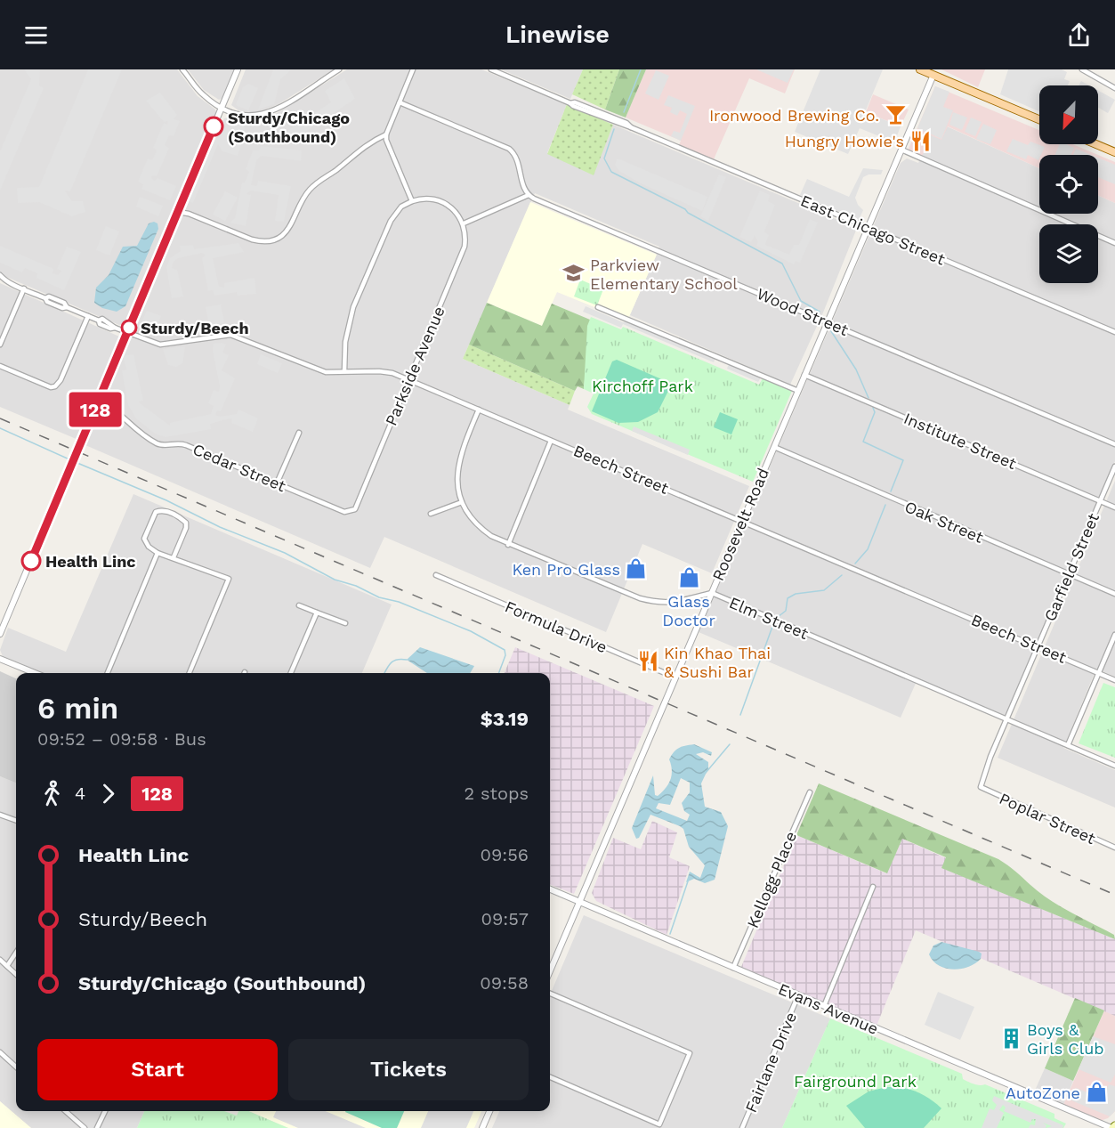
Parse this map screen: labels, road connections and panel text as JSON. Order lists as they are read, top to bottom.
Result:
{
  "streets": {
    "street": [
      "East Chicago Street",
      "Wood Street",
      "Parkside Avenue",
      "Institute Street",
      "Cedar Street",
      "Beech Street",
      "Oak Street",
      "Roosevelt Road",
      "Garfield Street",
      "Elm Street",
      "Formula Drive",
      "Poplar Street",
      "Kellogg Place",
      "Evans Avenue",
      "Fairlane Drive"
    ]
  },
  "crossings": [
    ["East Chicago Street", "Roosevelt Road"],
    ["Wood Street", "Roosevelt Road"],
    ["Parkside Avenue", "Cedar Street"],
    ["Parkside Avenue", "Beech Street"],
    ["Institute Street", "Roosevelt Road"],
    ["Institute Street", "Garfield Street"],
    ["Beech Street", "Roosevelt Road"],
    ["Beech Street", "Garfield Street"],
    ["Beech Street", "Elm Street"],
    ["Oak Street", "Roosevelt Road"],
    ["Oak Street", "Garfield Street"],
    ["Roosevelt Road", "Elm Street"],
    ["Roosevelt Road", "Formula Drive"],
    ["Roosevelt Road", "Evans Avenue"],
    ["Garfield Street", "Elm Street"],
    ["Garfield Street", "Poplar Street"],
    ["Kellogg Place", "Evans Avenue"],
    ["Evans Avenue", "Fairlane Drive"]
  ],
  "parks": ["Kirchoff Park", "Fairground Park"],
  "places": {
    "bar": ["Ironwood Brewing Co."],
    "other": ["Sturdy/Chicago (Southbound)", "Sturdy/Beech", "Health Linc"],
    "restaurant": ["Hungry Howie's", "Kin Khao Thai & Sushi Bar"],
    "school or university": ["Parkview Elementary School"],
    "shop": ["Ken Pro Glass", "Glass Doctor", "AutoZone"],
    "building": ["Boys & Girls Club"]
  },
  "lines": ["bus line 128"],
  "north": "bottom left",
  "page": {
    "header": "Linewise",
    "on_map": "128",
    "heading": ["6 min", "09:52 – 09:58 · Bus", "$3.19"],
    "legs": ["4", "128", "2 stops"],
    "list": [
      {
        "name": "Health Linc",
        "value": "09:56"
      },
      {
        "name": "Sturdy/Beech",
        "value": "09:57"
      },
      {
        "name": "Sturdy/Chicago (Southbound)",
        "value": "09:58"
      }
    ],
    "buttons": ["Start", "Tickets"]
  }
}
